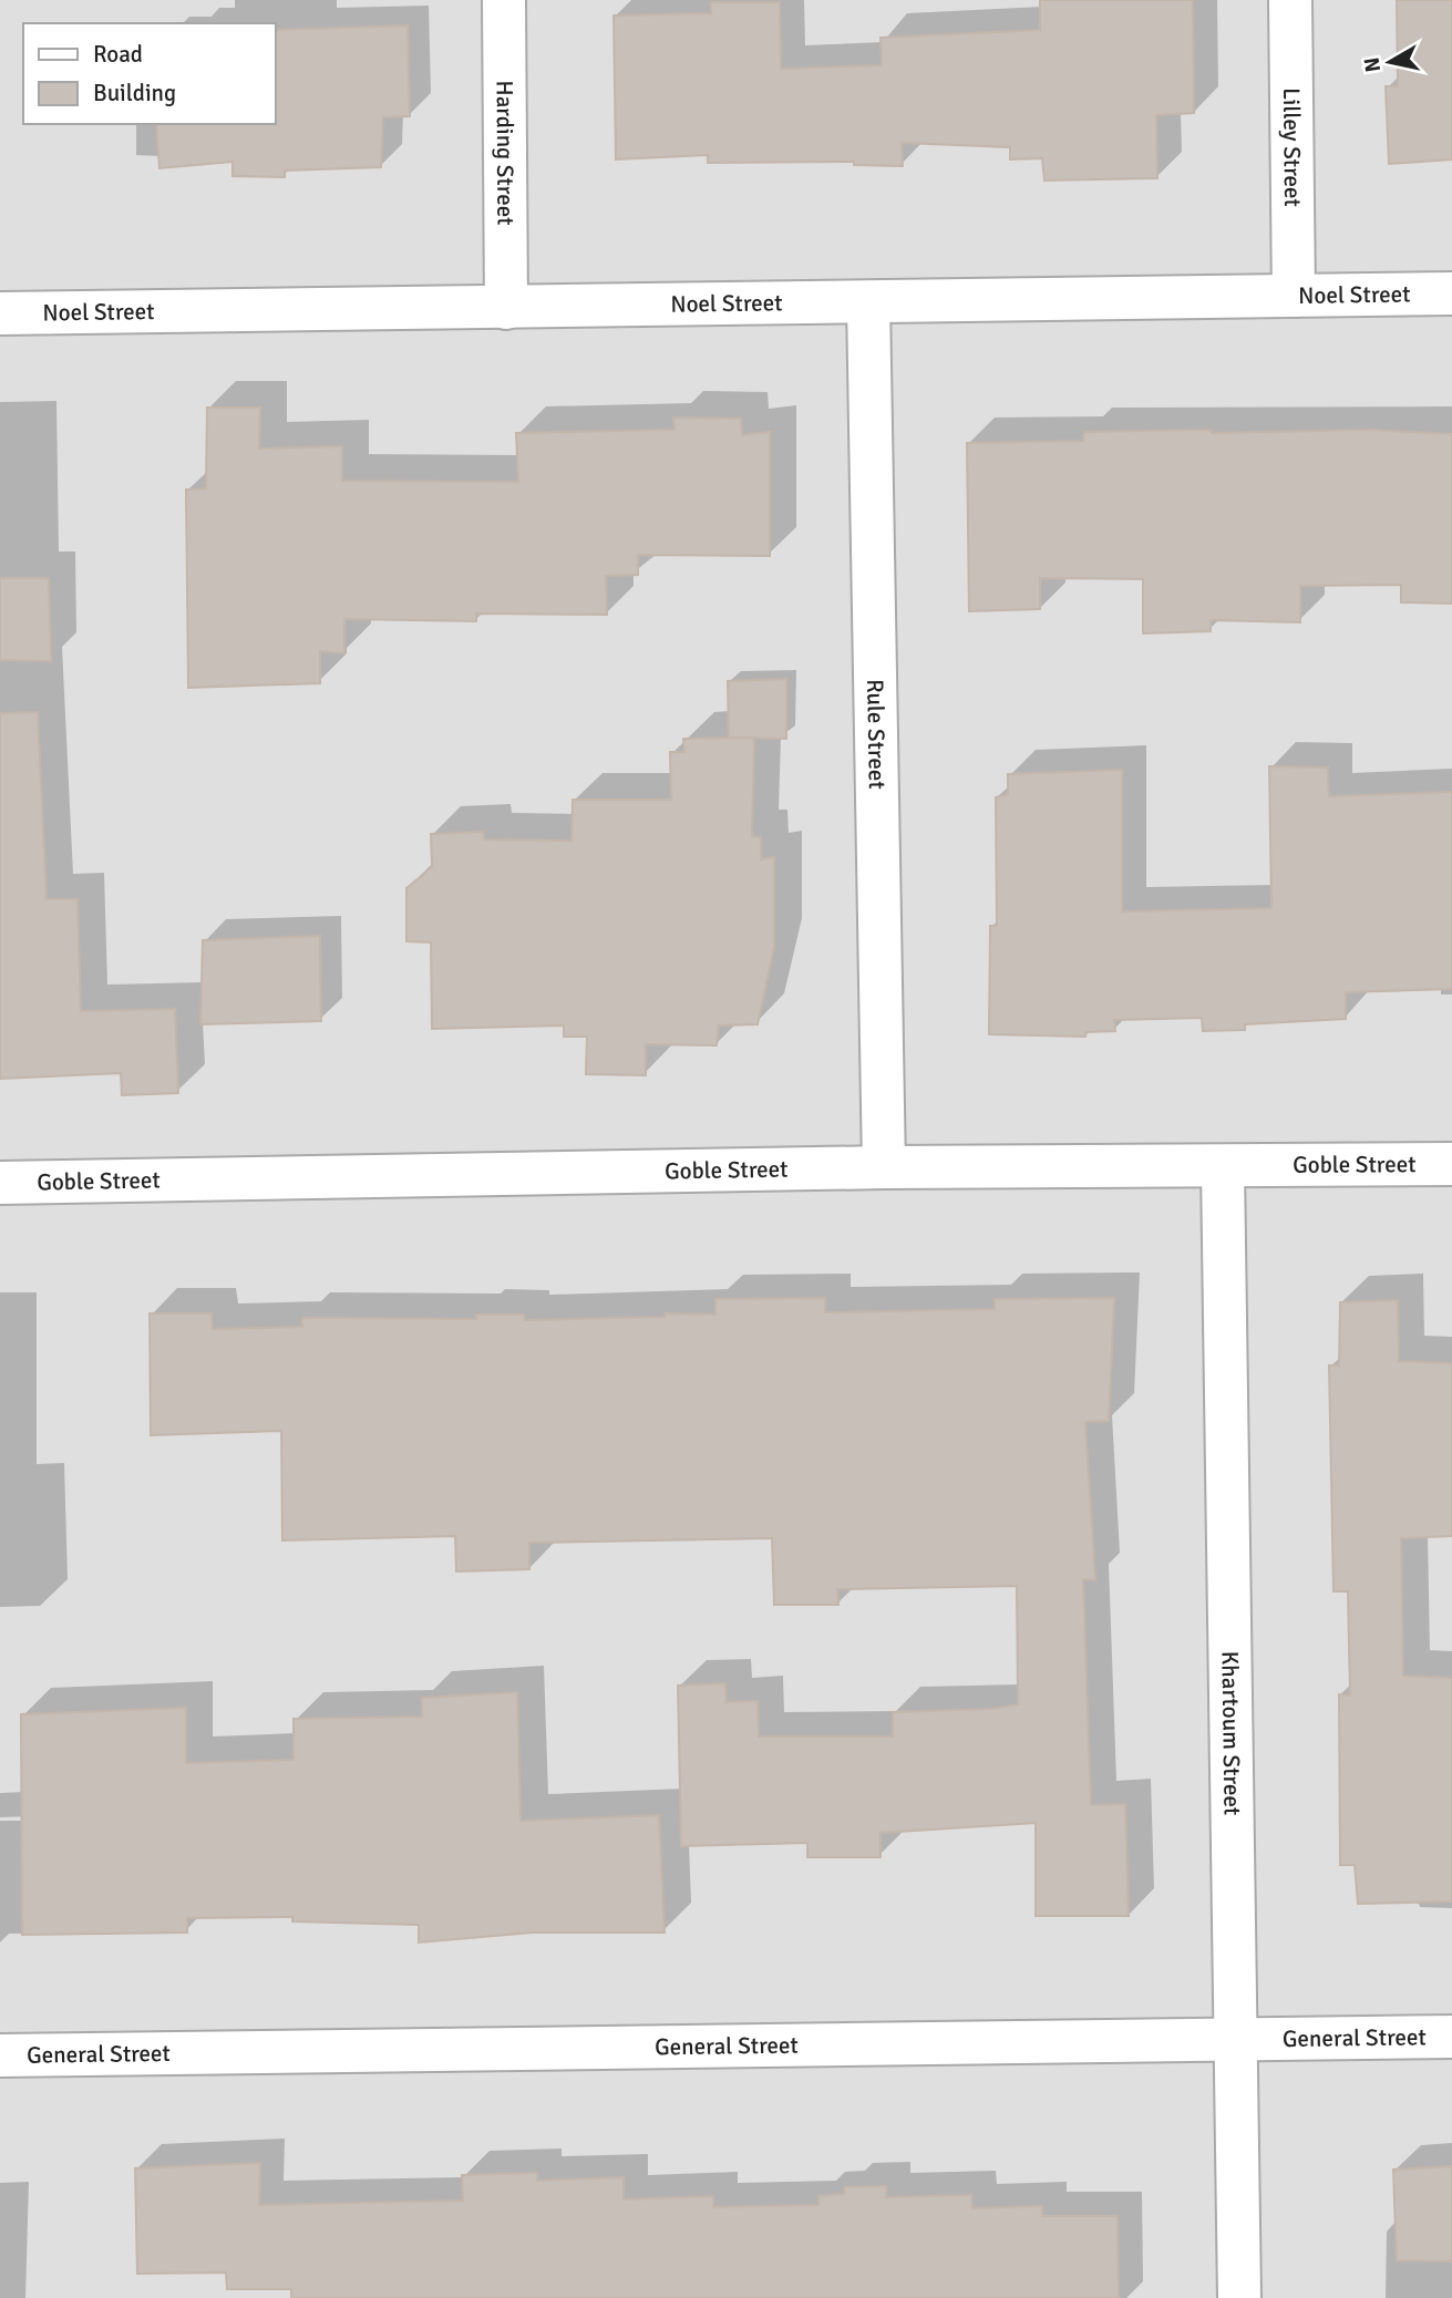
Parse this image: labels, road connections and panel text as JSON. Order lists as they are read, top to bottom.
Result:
{
  "streets": {
    "street": [
      "Lilley Street",
      "Harding Street",
      "Noel Street",
      "Rule Street",
      "Goble Street",
      "Khartoum Street",
      "General Street"
    ]
  },
  "crossings": [
    ["Lilley Street", "Noel Street"],
    ["Harding Street", "Noel Street"],
    ["Noel Street", "Rule Street"],
    ["Rule Street", "Goble Street"],
    ["Goble Street", "Khartoum Street"],
    ["Khartoum Street", "General Street"]
  ],
  "legend": ["Road", "Building"],
  "north": "left"
}
